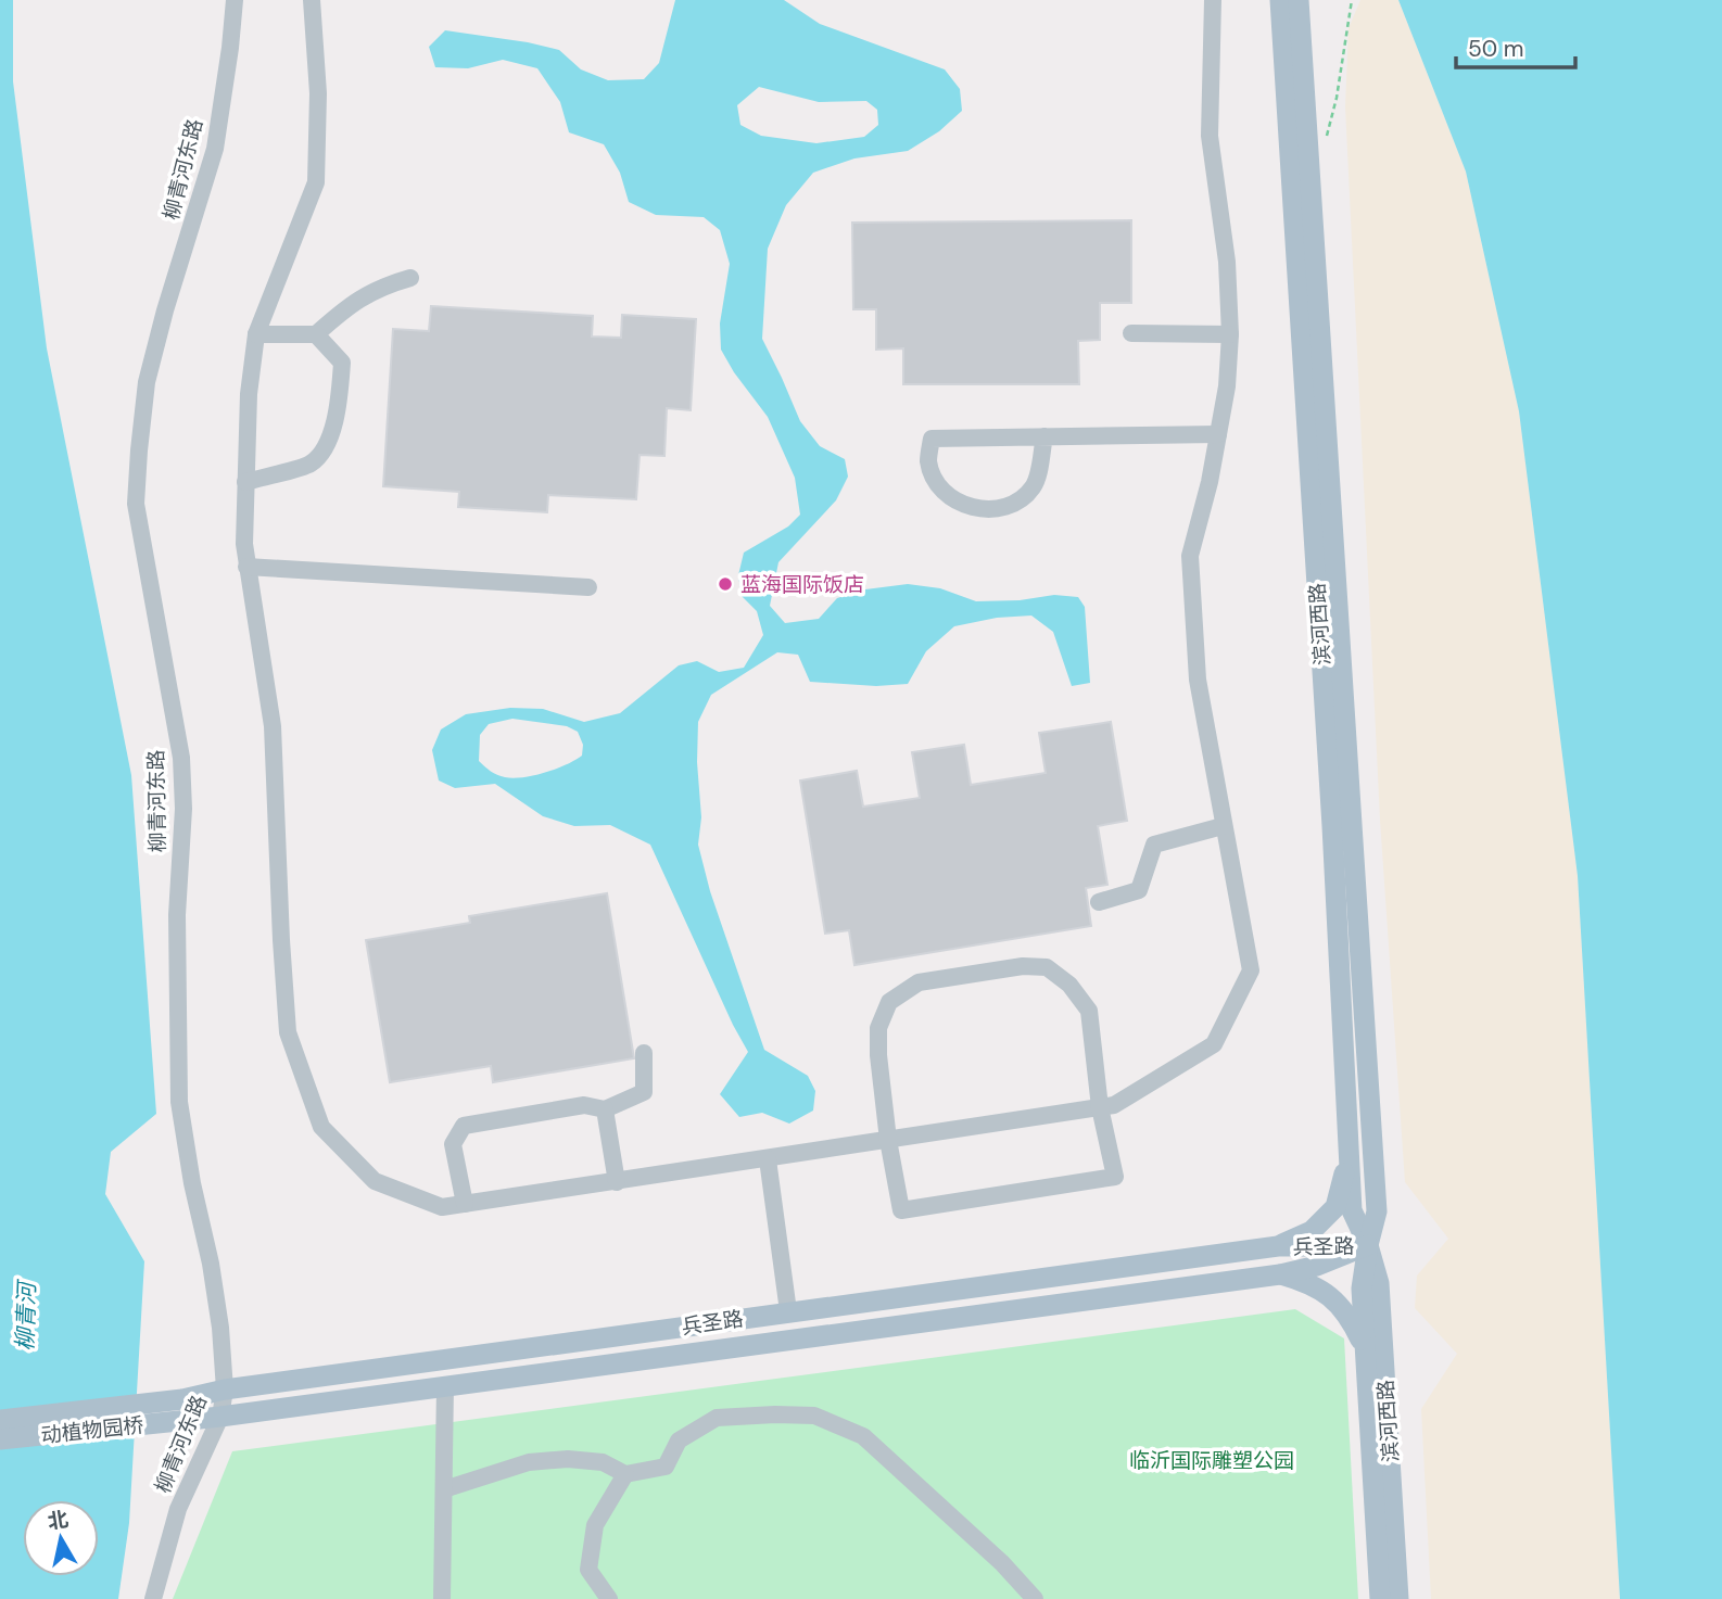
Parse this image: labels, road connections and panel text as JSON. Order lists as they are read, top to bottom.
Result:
{
  "streets": {
    "main road": ["滨河西路", "兵圣路", "动植物园桥"],
    "street": ["柳青河东路"]
  },
  "crossings": [
    ["柳青河东路", "兵圣路"],
    ["滨河西路", "兵圣路"],
    ["兵圣路", "动植物园桥"]
  ],
  "water": ["柳青河"],
  "parks": ["临沂国际雕塑公园"],
  "places": ["蓝海国际饭店"],
  "scale_bar": "50 m",
  "north": "top"
}
